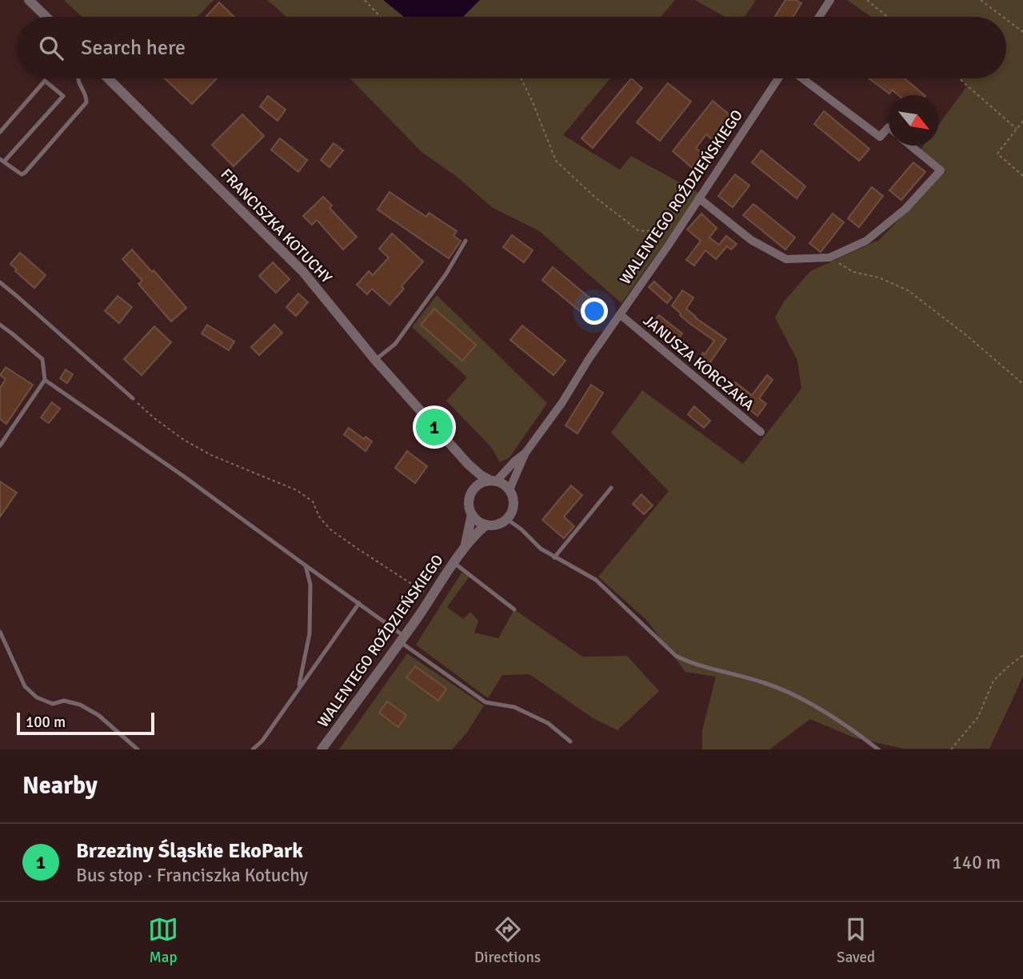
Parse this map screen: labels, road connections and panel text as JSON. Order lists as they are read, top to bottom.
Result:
{
  "streets": {
    "street": ["WALENTEGO ROŹDZIEŃSKIEGO", "FRANCISZKA KOTUCHY", "JANUSZA KORCZAKA"]
  },
  "crossings": [
    ["WALENTEGO ROŹDZIEŃSKIEGO", "FRANCISZKA KOTUCHY"],
    ["WALENTEGO ROŹDZIEŃSKIEGO", "JANUSZA KORCZAKA"]
  ],
  "scale_bar": "100 m",
  "north": "bottom right",
  "page": {
    "search": "Search here",
    "pins": "1",
    "scale": "100 m",
    "heading": "Nearby",
    "list": [
      {
        "mark": "1",
        "name": "Brzeziny Śląskie EkoPark",
        "note": "Bus stop · Franciszka Kotuchy",
        "value": "140 m"
      }
    ],
    "nav": ["Map", "Directions", "Saved"]
  }
}
